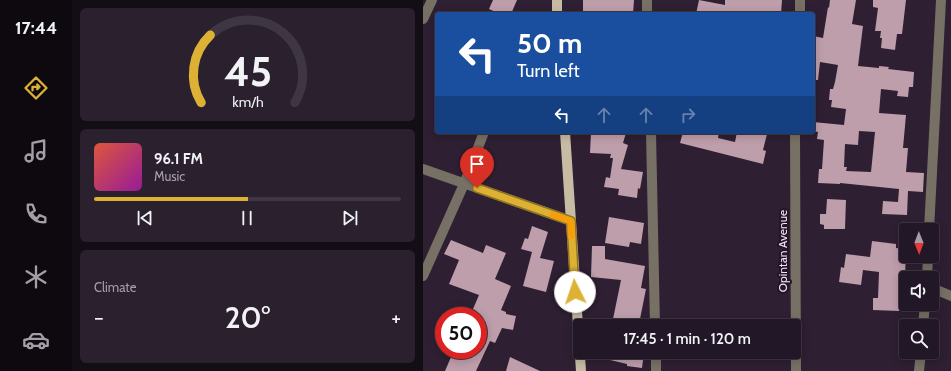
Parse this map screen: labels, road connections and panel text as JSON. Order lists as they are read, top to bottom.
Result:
{
  "streets": {
    "street": ["Opintan Avenue"]
  },
  "north": "bottom",
  "page": {
    "tabs": "17:44",
    "turn": ["50 m", "Turn left"],
    "song": ["96.1 FM", "Music"],
    "tile": "Climate",
    "heat": ["−", "20°", "+"],
    "limit": "50",
    "trip": "17:45 · 1 min · 120 m",
    "gauge": ["45", "km/h"]
  }
}
